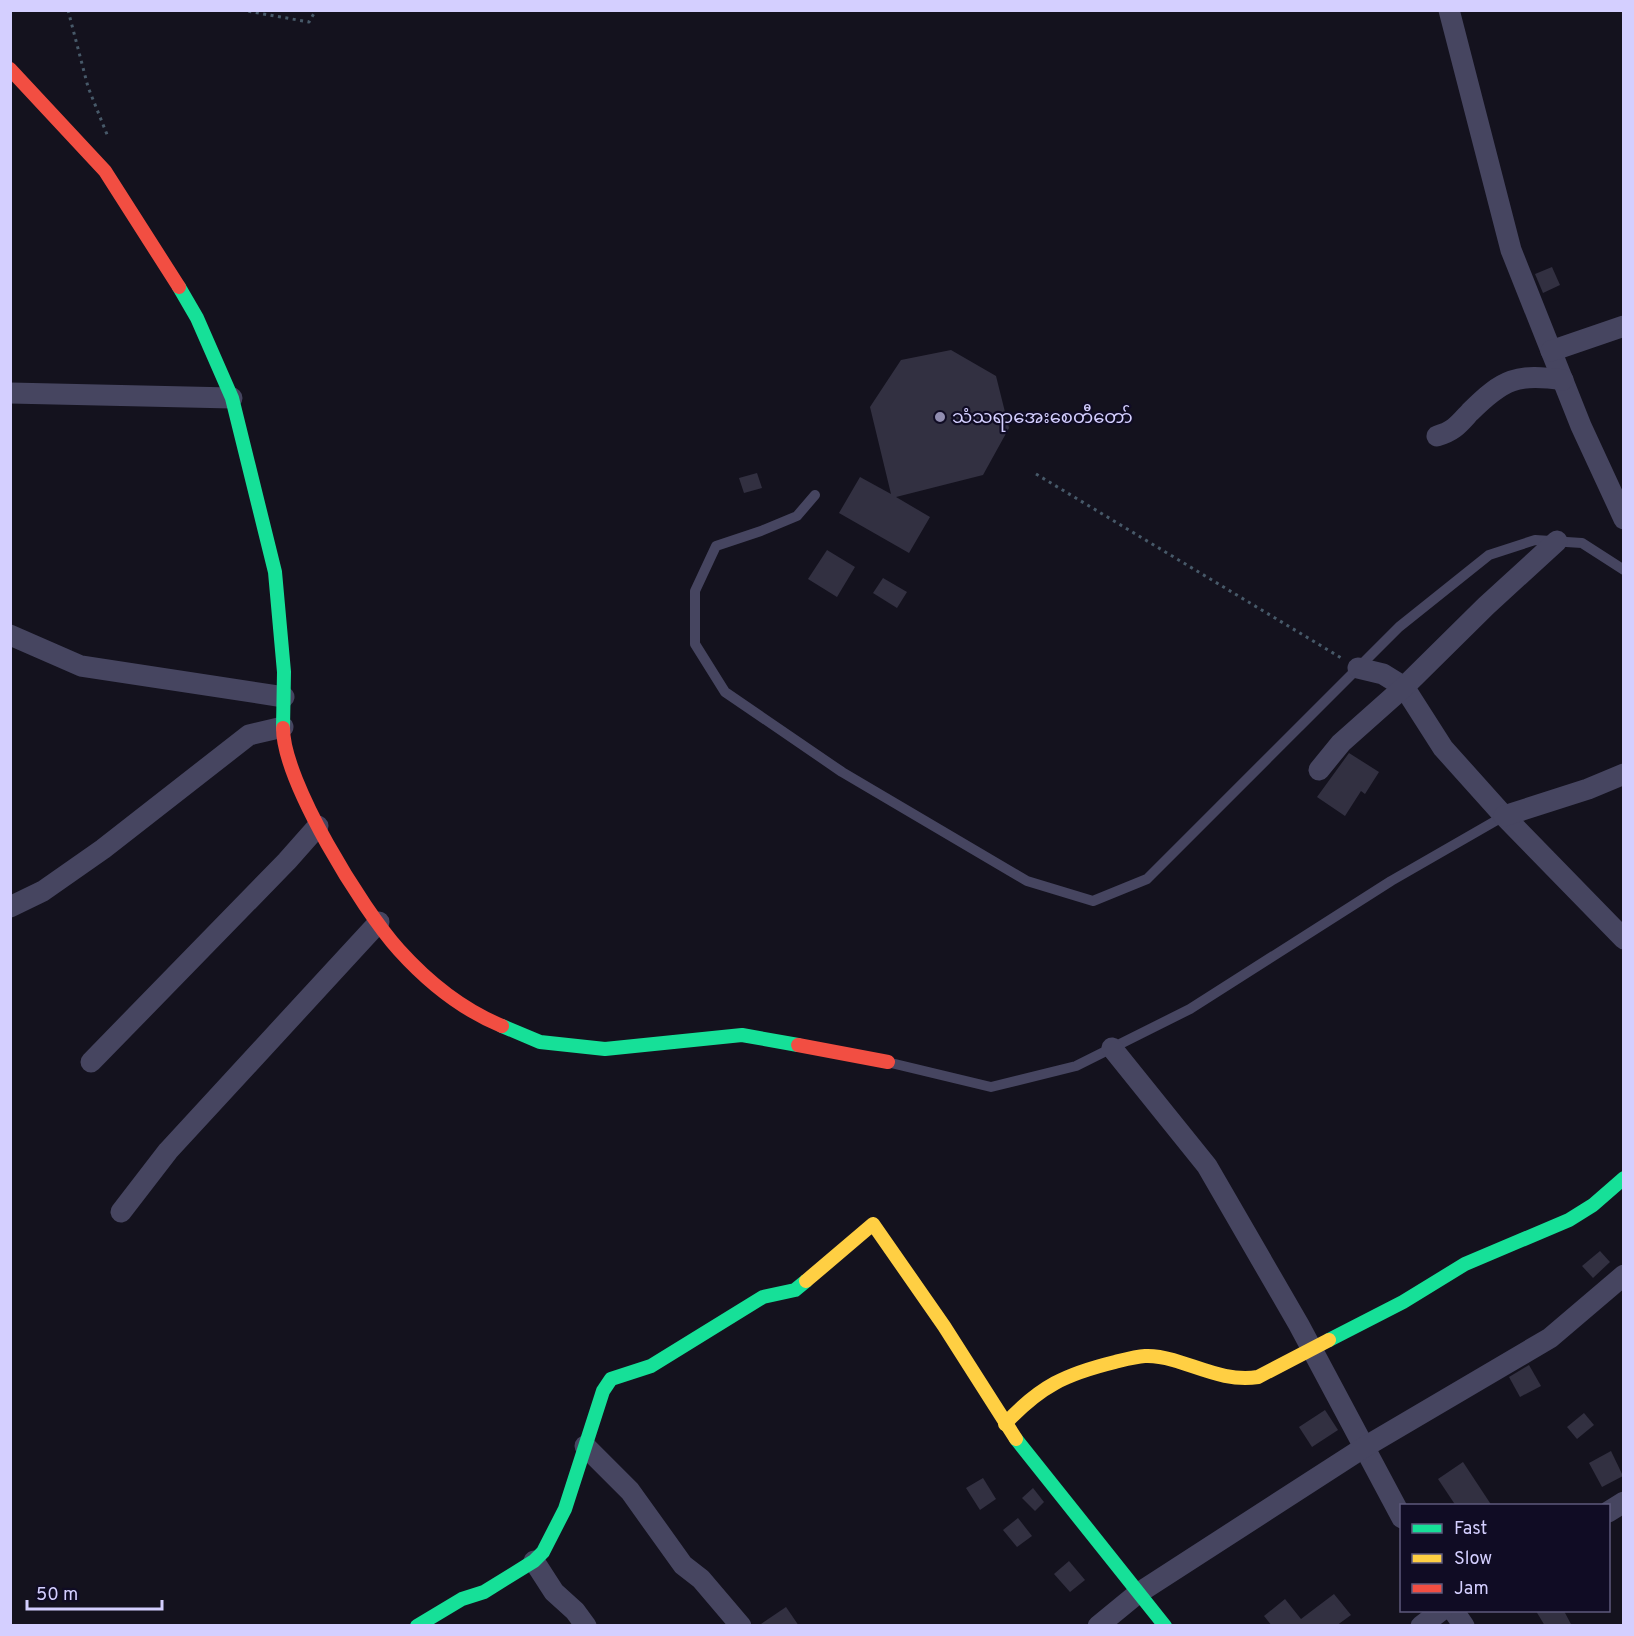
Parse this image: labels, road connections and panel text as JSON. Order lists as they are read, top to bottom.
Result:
{
  "places": ["သံသရာအေးစေတီတော်"],
  "legend": ["Fast", "Slow", "Jam"],
  "scale_bar": "50 m"
}
